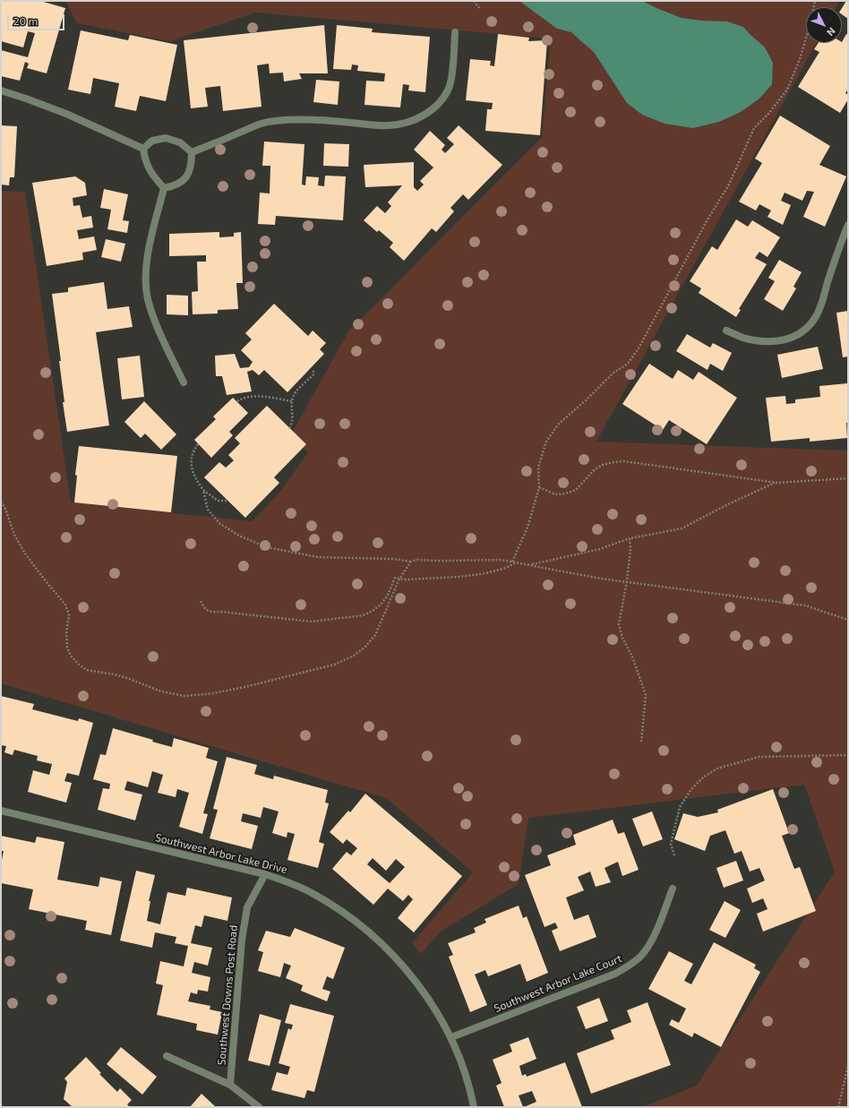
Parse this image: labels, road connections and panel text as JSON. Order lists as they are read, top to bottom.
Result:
{
  "streets": {
    "street": ["Southwest Arbor Lake Drive", "Southwest Arbor Lake Court", "Southwest Downs Post Road"]
  },
  "crossings": [
    ["Southwest Arbor Lake Drive", "Southwest Arbor Lake Court"],
    ["Southwest Arbor Lake Drive", "Southwest Downs Post Road"]
  ],
  "scale_bar": "20 m",
  "north": "bottom right"
}
